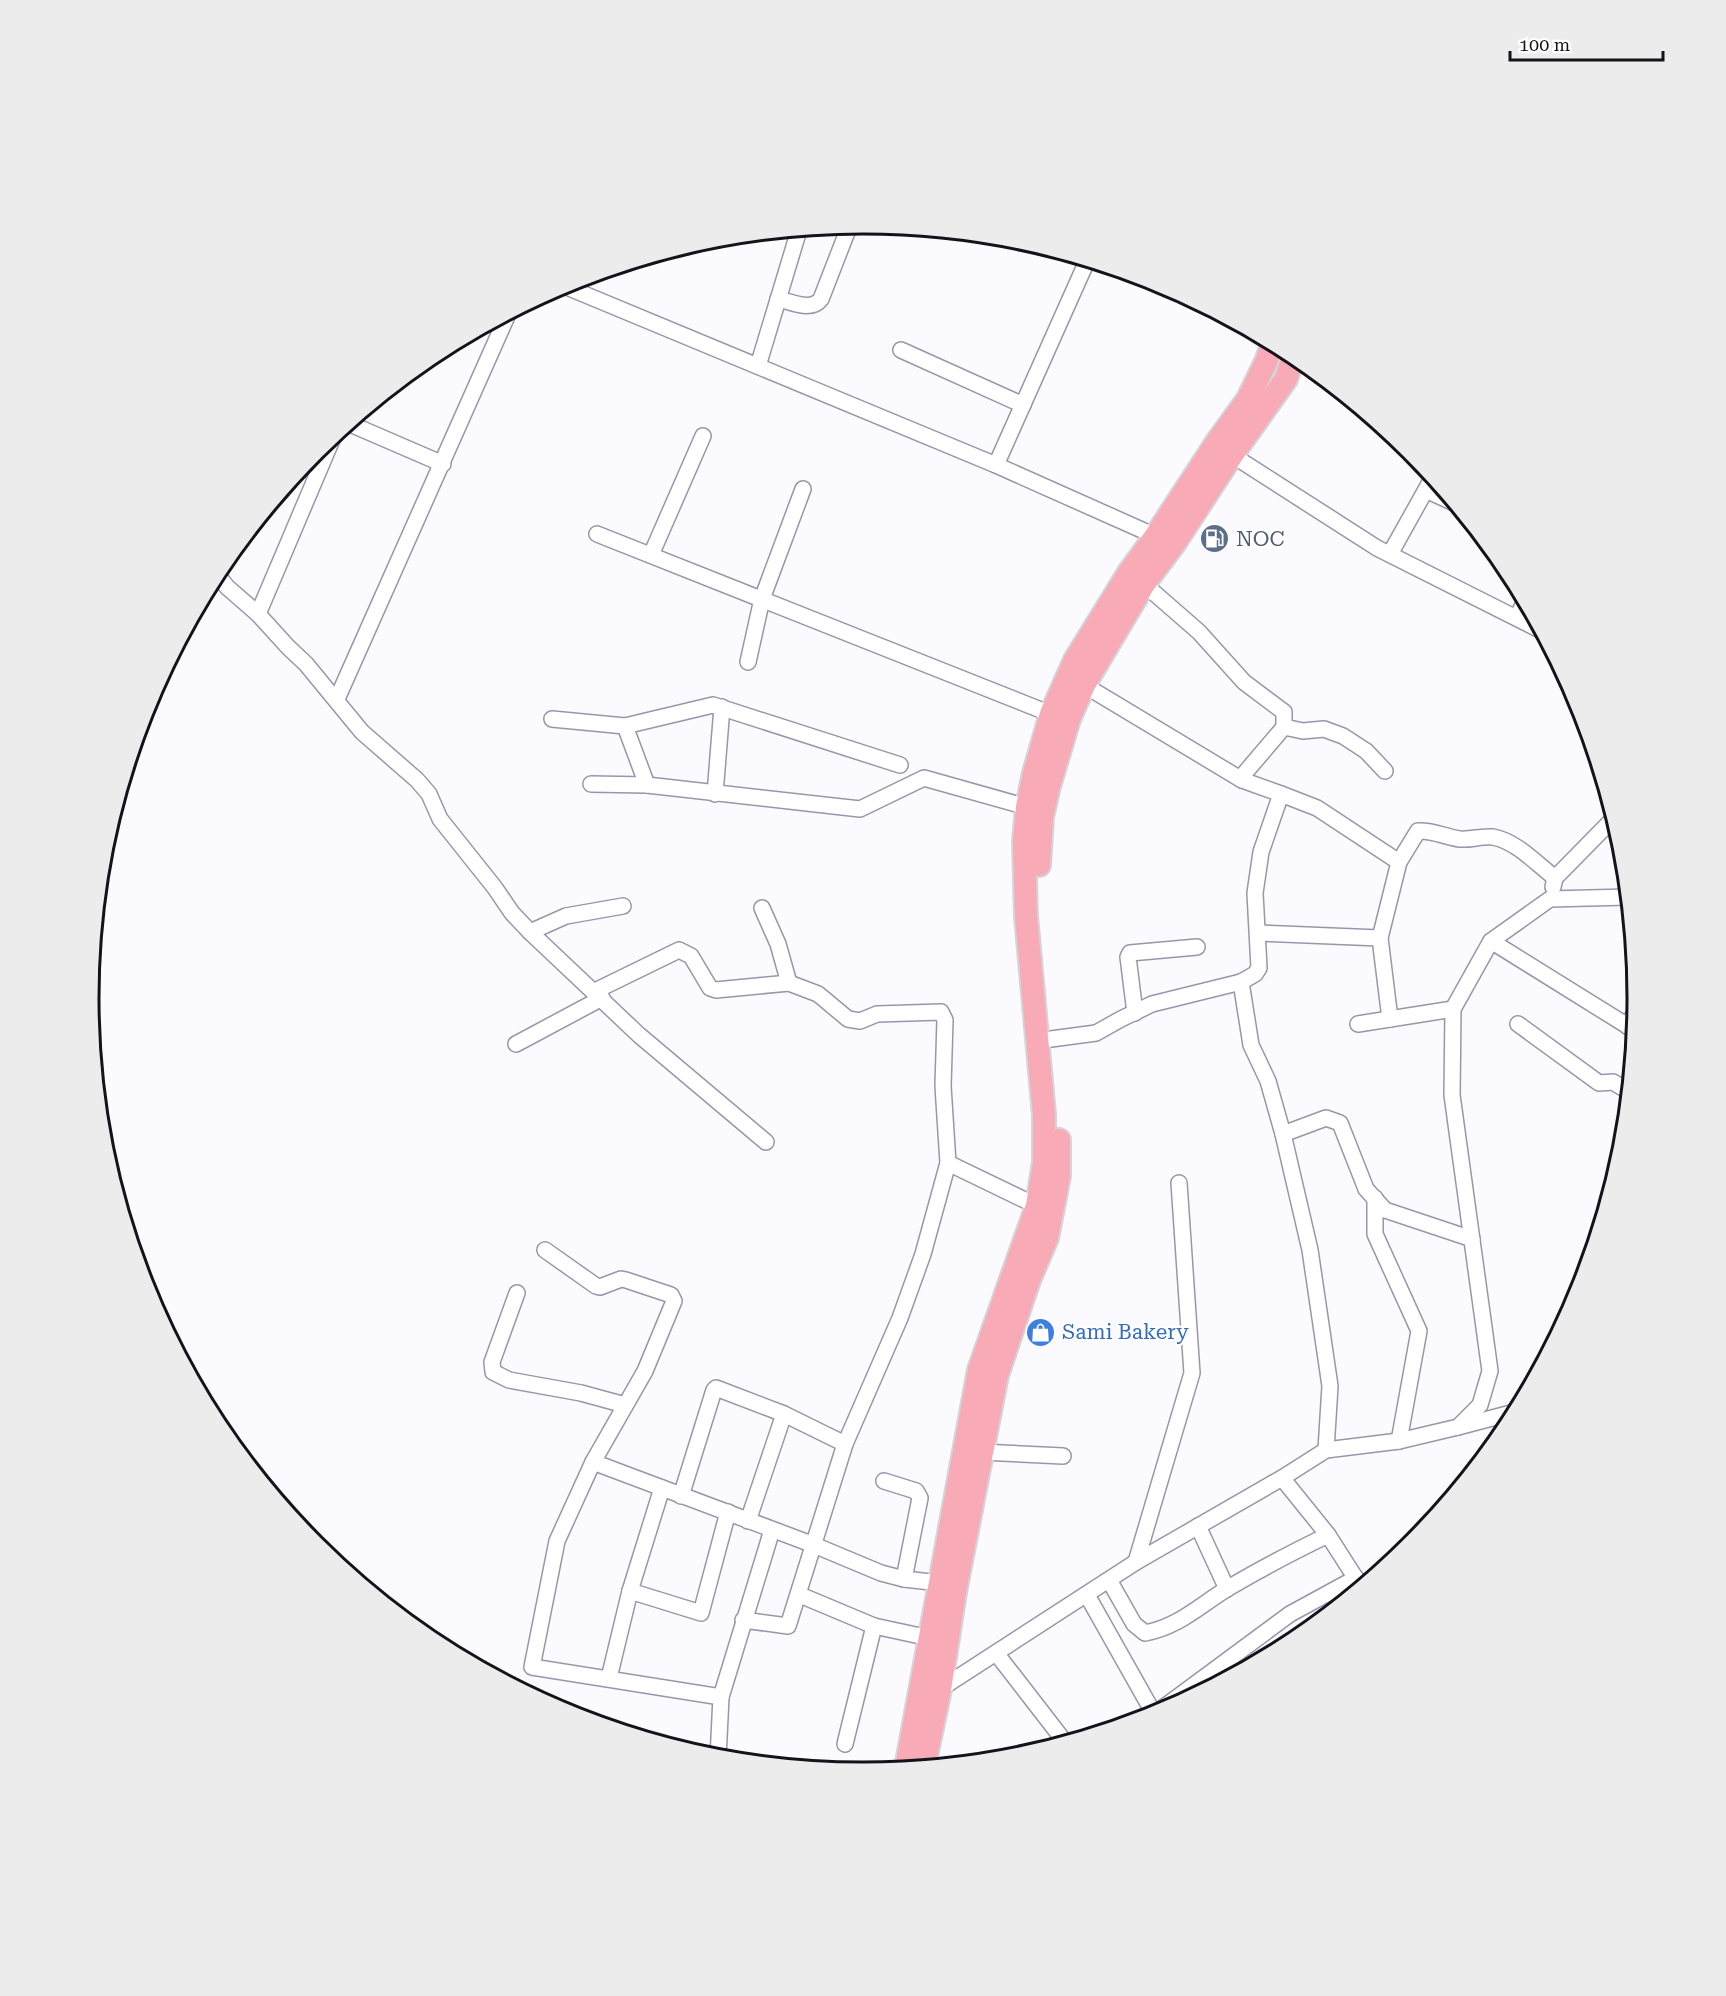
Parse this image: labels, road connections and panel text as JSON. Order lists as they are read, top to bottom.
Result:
{
  "places": {
    "fuel station": ["NOC"],
    "shop": ["Sami Bakery"]
  },
  "scale_bar": "100 m"
}
